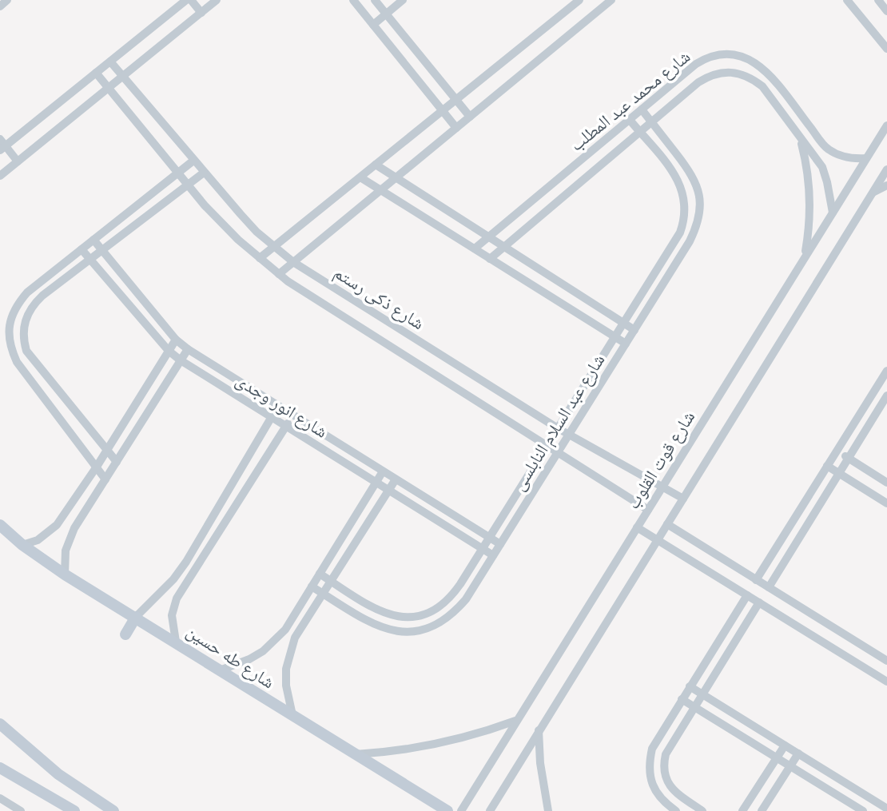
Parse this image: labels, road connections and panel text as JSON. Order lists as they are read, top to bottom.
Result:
{
  "streets": {
    "street": [
      "شارع محمد عبد المطلب",
      "شارع ذكى رستم",
      "شارع انور وجدى",
      "شارع عبد السلام النابلسى",
      "شارع قوت القلوب",
      "شارع طه حسين"
    ]
  },
  "crossings": [
    ["شارع محمد عبد المطلب", "شارع عبد السلام النابلسى"],
    ["شارع محمد عبد المطلب", "شارع قوت القلوب"],
    ["شارع ذكى رستم", "شارع عبد السلام النابلسى"],
    ["شارع ذكى رستم", "شارع قوت القلوب"],
    ["شارع انور وجدى", "شارع عبد السلام النابلسى"]
  ]
}
